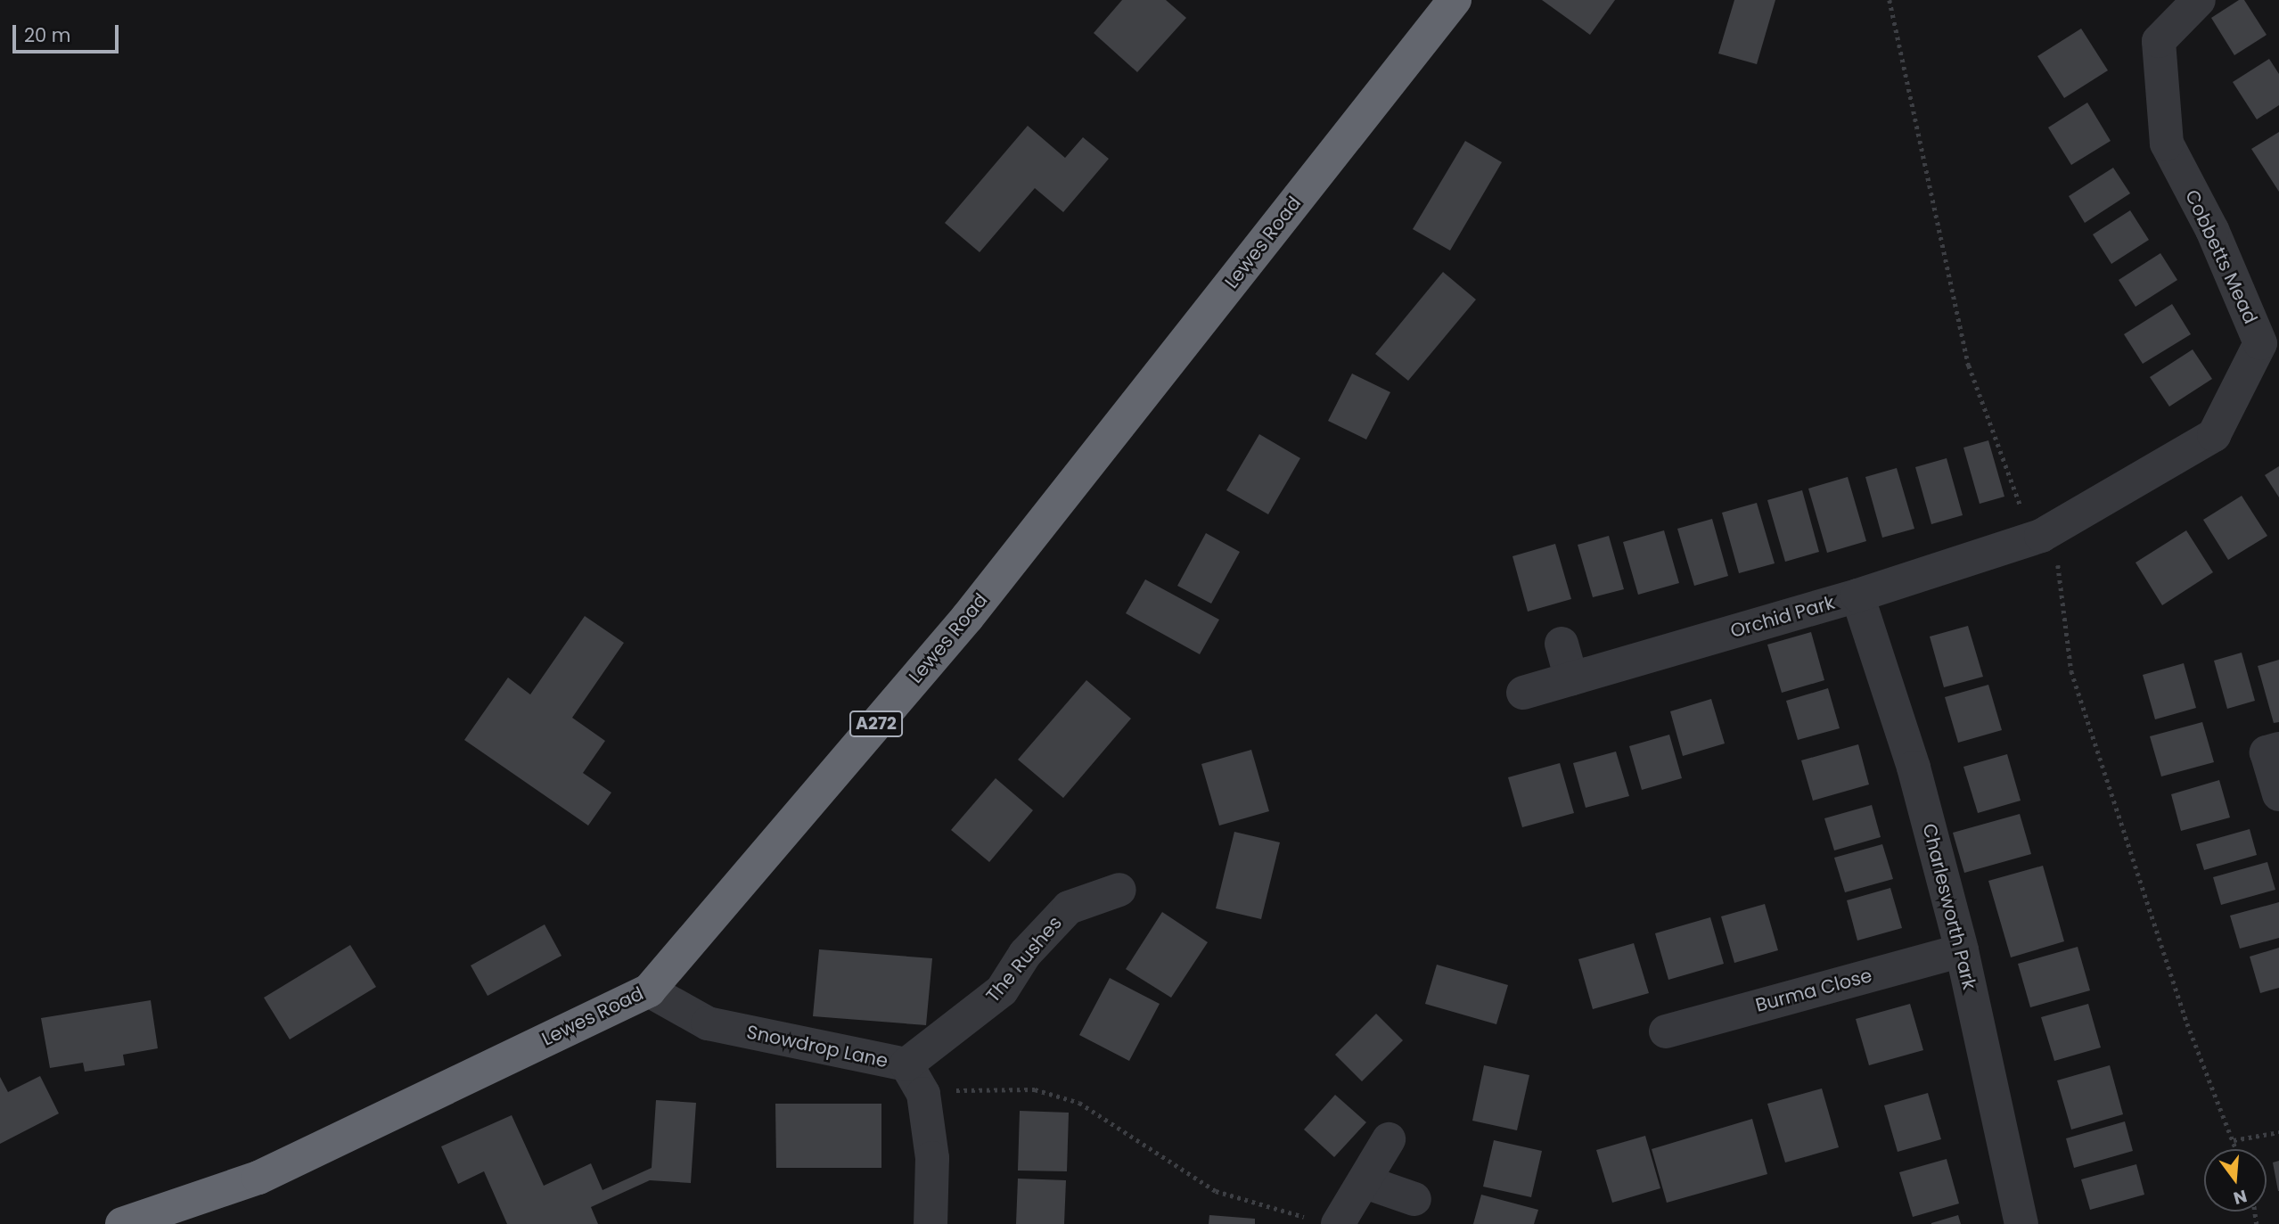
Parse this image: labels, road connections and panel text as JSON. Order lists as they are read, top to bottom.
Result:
{
  "streets": {
    "highway": ["Lewes Road", "A272"],
    "street": [
      "Cobbetts Mead",
      "Orchid Park",
      "Charlesworth Park",
      "The Rushes",
      "Burma Close",
      "Snowdrop Lane"
    ]
  },
  "crossings": [
    ["Lewes Road", "Snowdrop Lane"],
    ["Cobbetts Mead", "Orchid Park"],
    ["Orchid Park", "Charlesworth Park"],
    ["Charlesworth Park", "Burma Close"],
    ["The Rushes", "Snowdrop Lane"]
  ],
  "scale_bar": "20 m",
  "north": "bottom"
}
